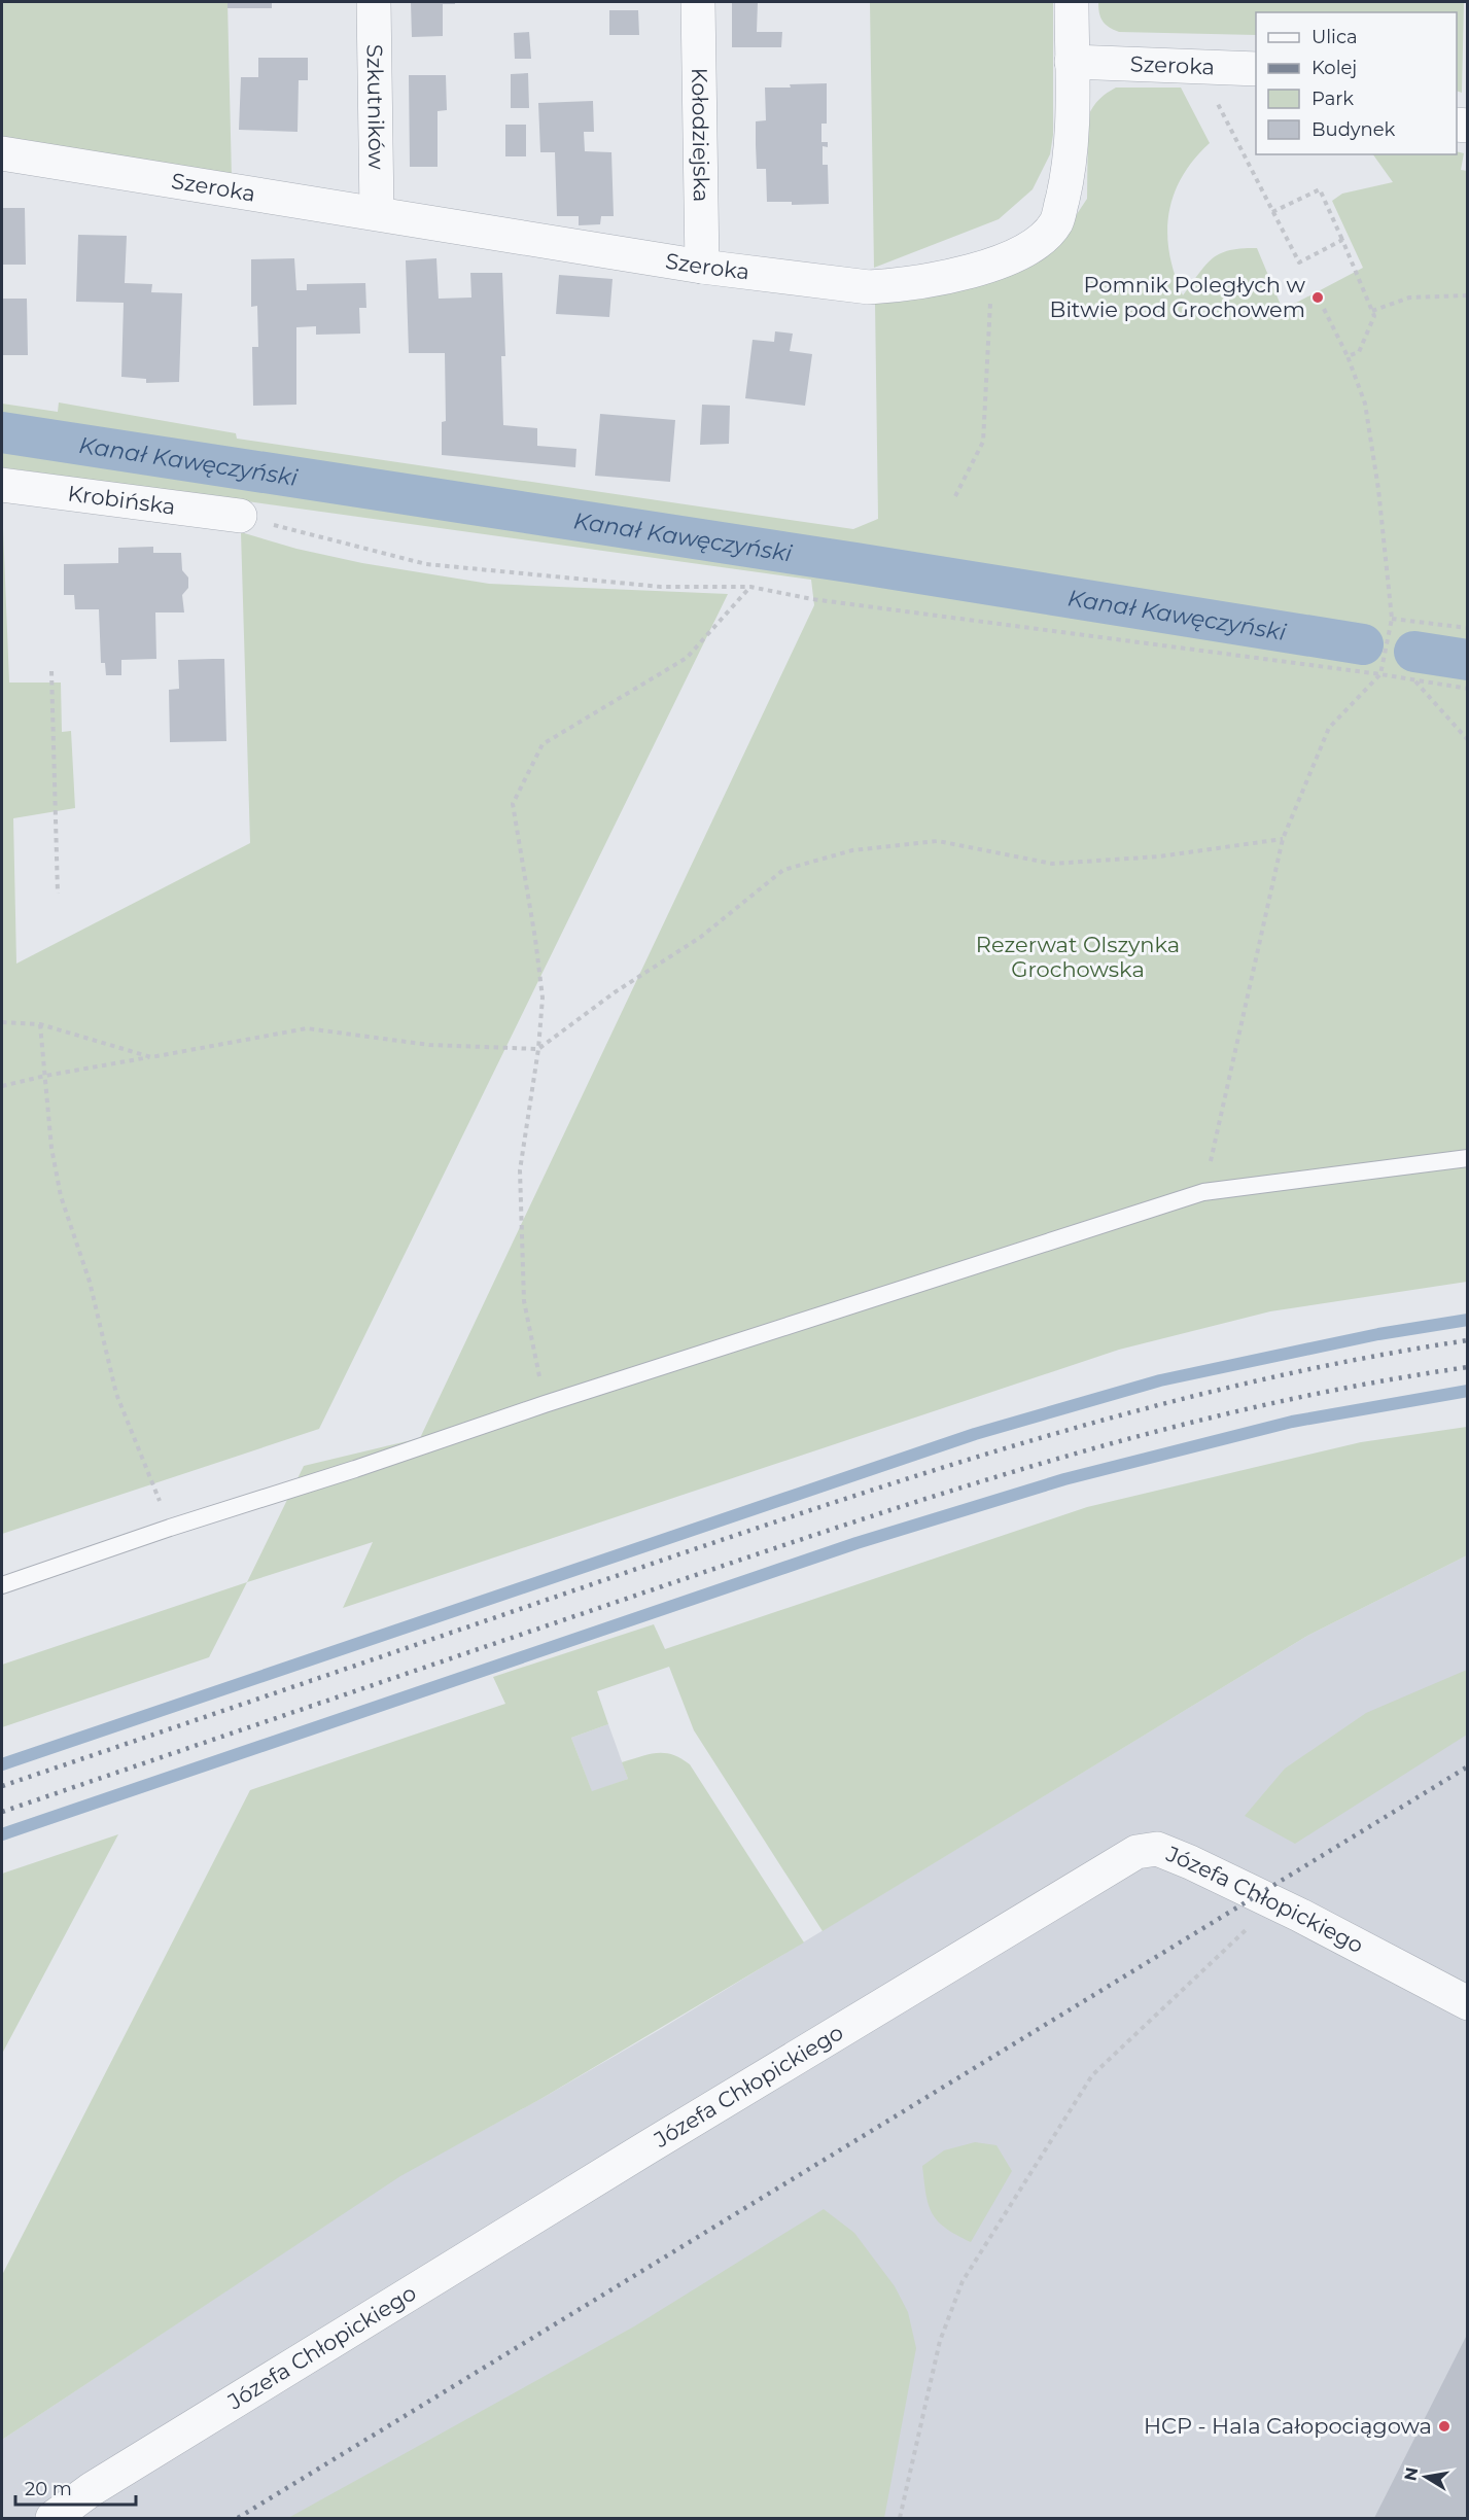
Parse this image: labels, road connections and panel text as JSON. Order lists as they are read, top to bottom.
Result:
{
  "streets": {
    "street": [
      "Szeroka",
      "Szkutników",
      "Kołodziejska",
      "Krobińska",
      "Józefa Chłopickiego"
    ]
  },
  "crossings": [
    ["Szeroka", "Szkutników"],
    ["Szeroka", "Kołodziejska"]
  ],
  "water": ["Kanał Kawęczyński"],
  "parks": ["Rezerwat Olszynka Grochowska"],
  "places": ["Pomnik Poległych w Bitwie pod Grochowem", "HCP - Hala Całopociągowa"],
  "legend": [
    "Ulica",
    "Kolej",
    "Park",
    "Budynek"
  ],
  "scale_bar": "20 m",
  "north": "left"
}
